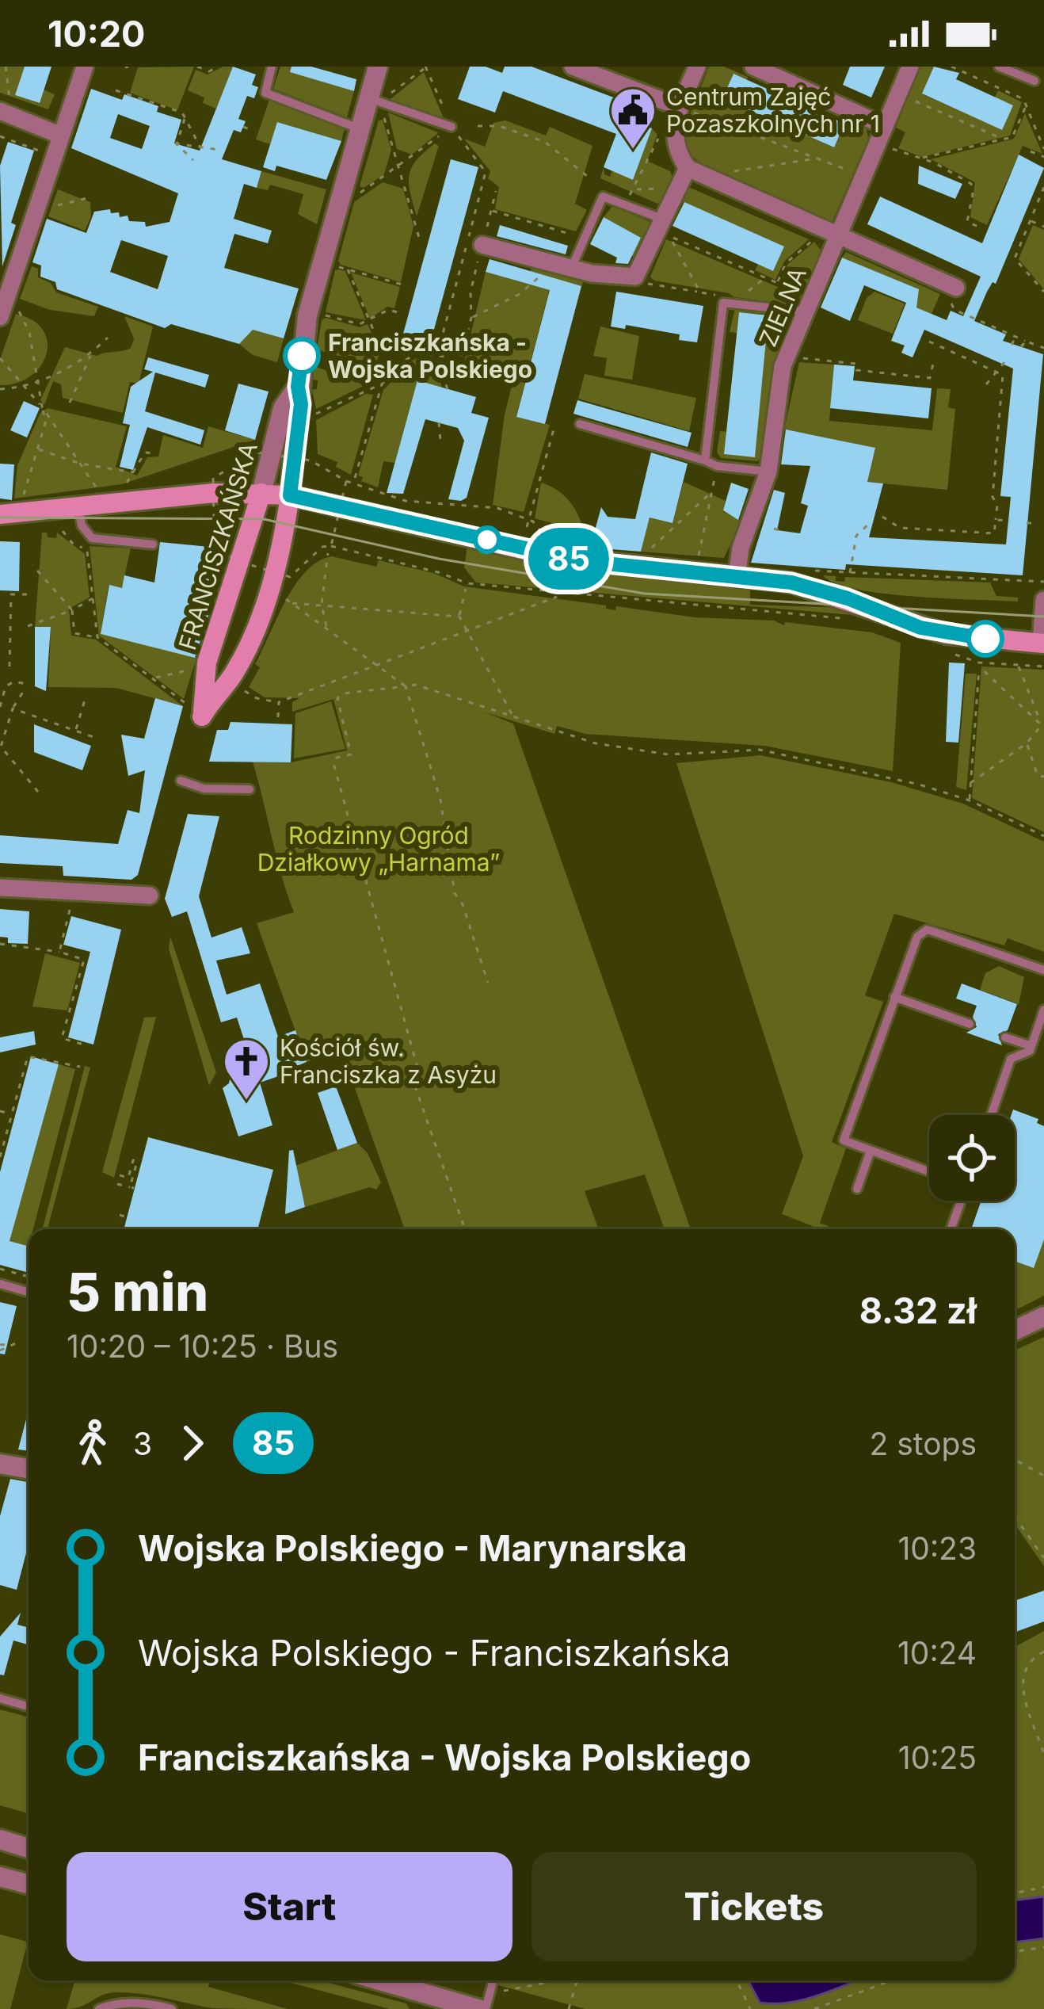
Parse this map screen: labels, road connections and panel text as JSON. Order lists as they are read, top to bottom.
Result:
{
  "streets": {
    "main road": ["FRANCISZKAŃSKA"],
    "street": ["ZIELNA"]
  },
  "parks": ["Rodzinny Ogród Działkowy „Harnama”"],
  "places": {
    "public building": ["Centrum Zajęć Pozaszkolnych nr 1"],
    "other": ["Franciszkańska - Wojska Polskiego"],
    "church": ["Kościół św. Franciszka z Asyżu"]
  },
  "lines": ["bus line 85"],
  "page": {
    "status": "10:20",
    "on_map": "85",
    "heading": ["5 min", "10:20 – 10:25 · Bus", "8.32 zł"],
    "legs": ["3", "85", "2 stops"],
    "list": [
      {
        "name": "Wojska Polskiego - Marynarska",
        "value": "10:23"
      },
      {
        "name": "Wojska Polskiego - Franciszkańska",
        "value": "10:24"
      },
      {
        "name": "Franciszkańska - Wojska Polskiego",
        "value": "10:25"
      }
    ],
    "buttons": ["Start", "Tickets"]
  }
}
